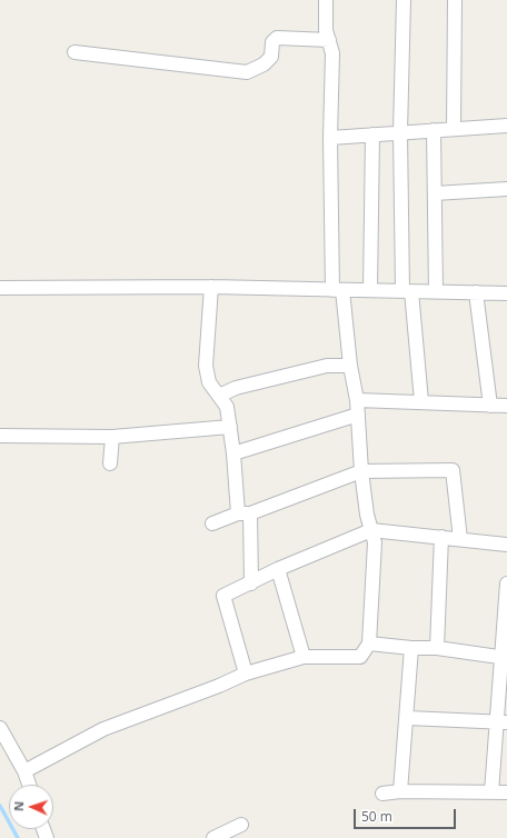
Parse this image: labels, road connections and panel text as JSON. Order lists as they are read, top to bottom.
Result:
{
  "scale_bar": "50 m",
  "north": "left"
}
